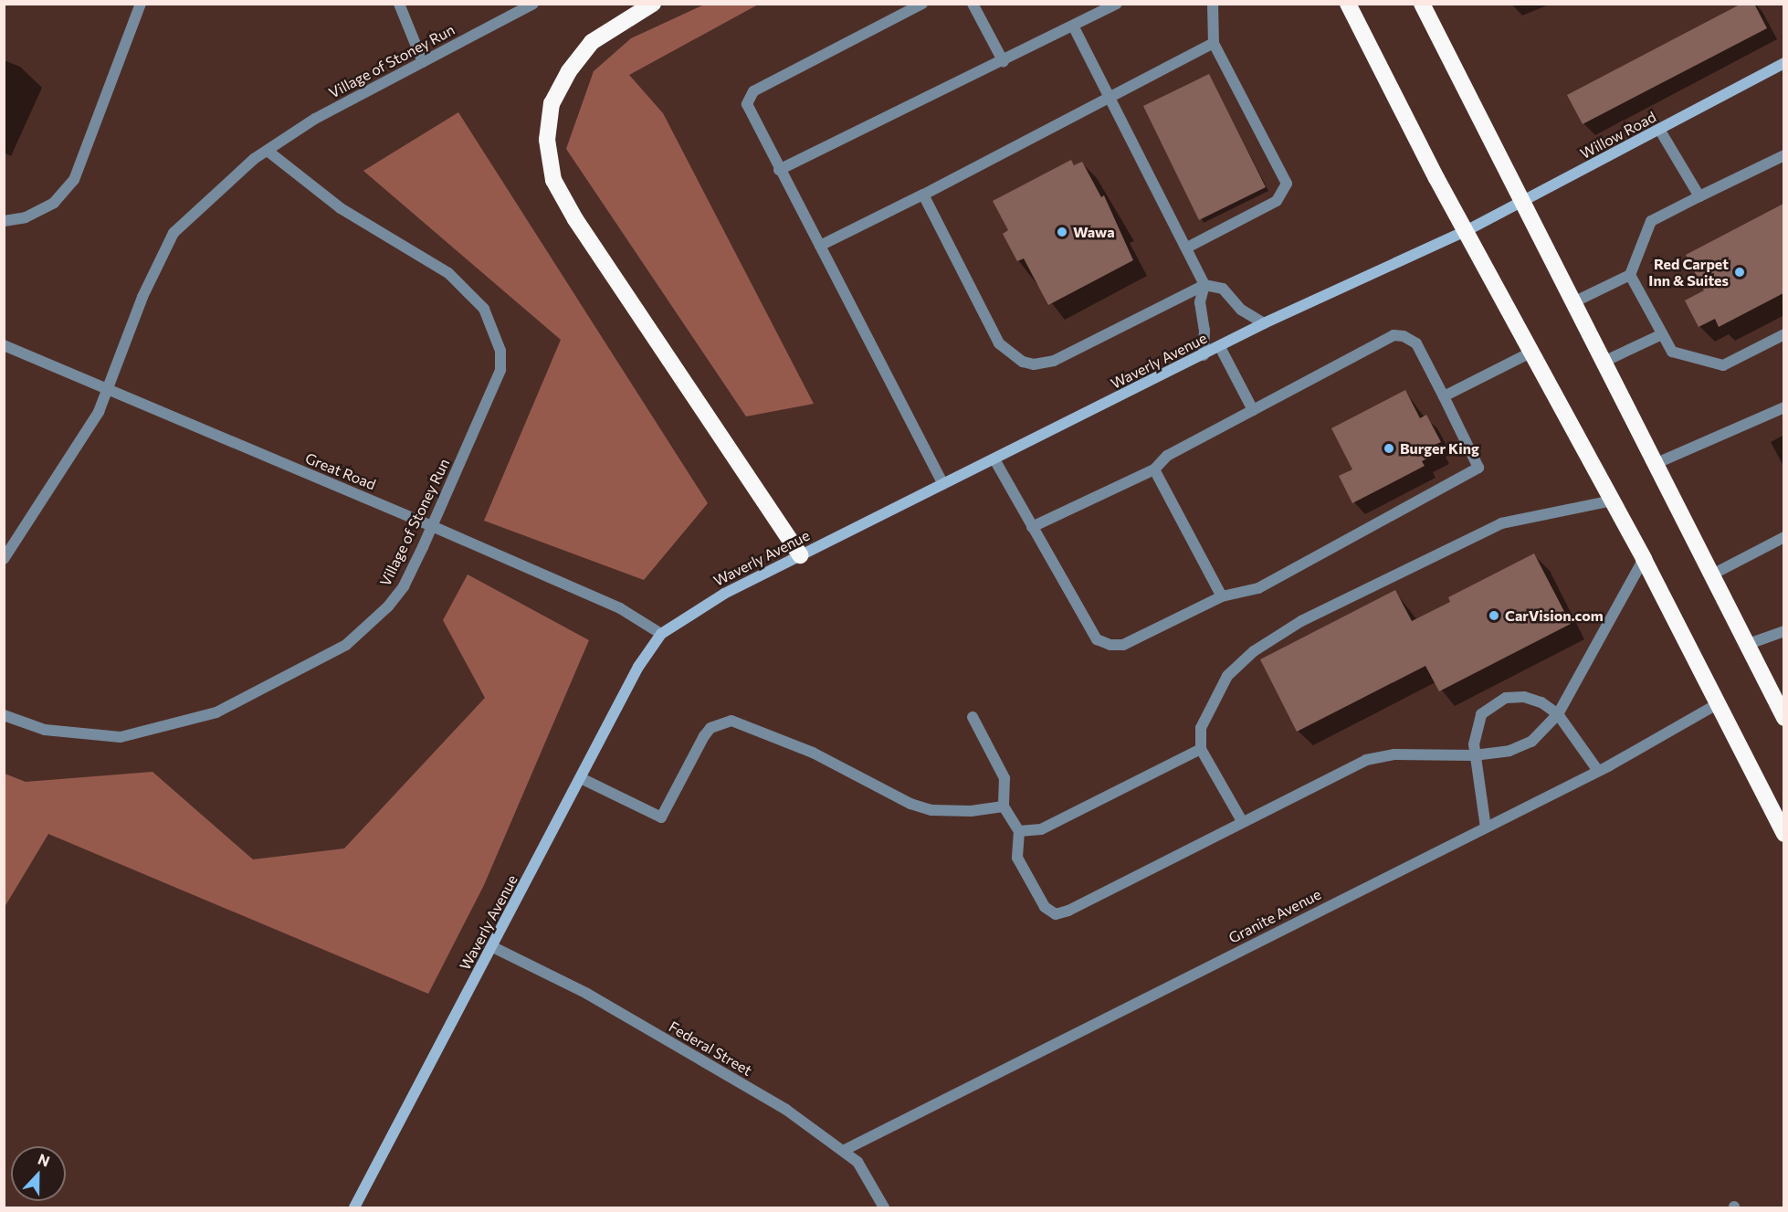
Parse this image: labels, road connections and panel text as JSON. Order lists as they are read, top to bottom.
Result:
{
  "streets": {
    "street": [
      "Village of Stoney Run",
      "Willow Road",
      "Waverly Avenue",
      "Great Road",
      "Granite Avenue",
      "Federal Street"
    ]
  },
  "crossings": [
    ["Village of Stoney Run", "Great Road"],
    ["Willow Road", "Waverly Avenue"],
    ["Waverly Avenue", "Great Road"],
    ["Waverly Avenue", "Federal Street"],
    ["Granite Avenue", "Federal Street"]
  ],
  "places": [
    "Wawa",
    "Red Carpet Inn & Suites",
    "Burger King",
    "CarVision.com"
  ],
  "north": "top"
}
